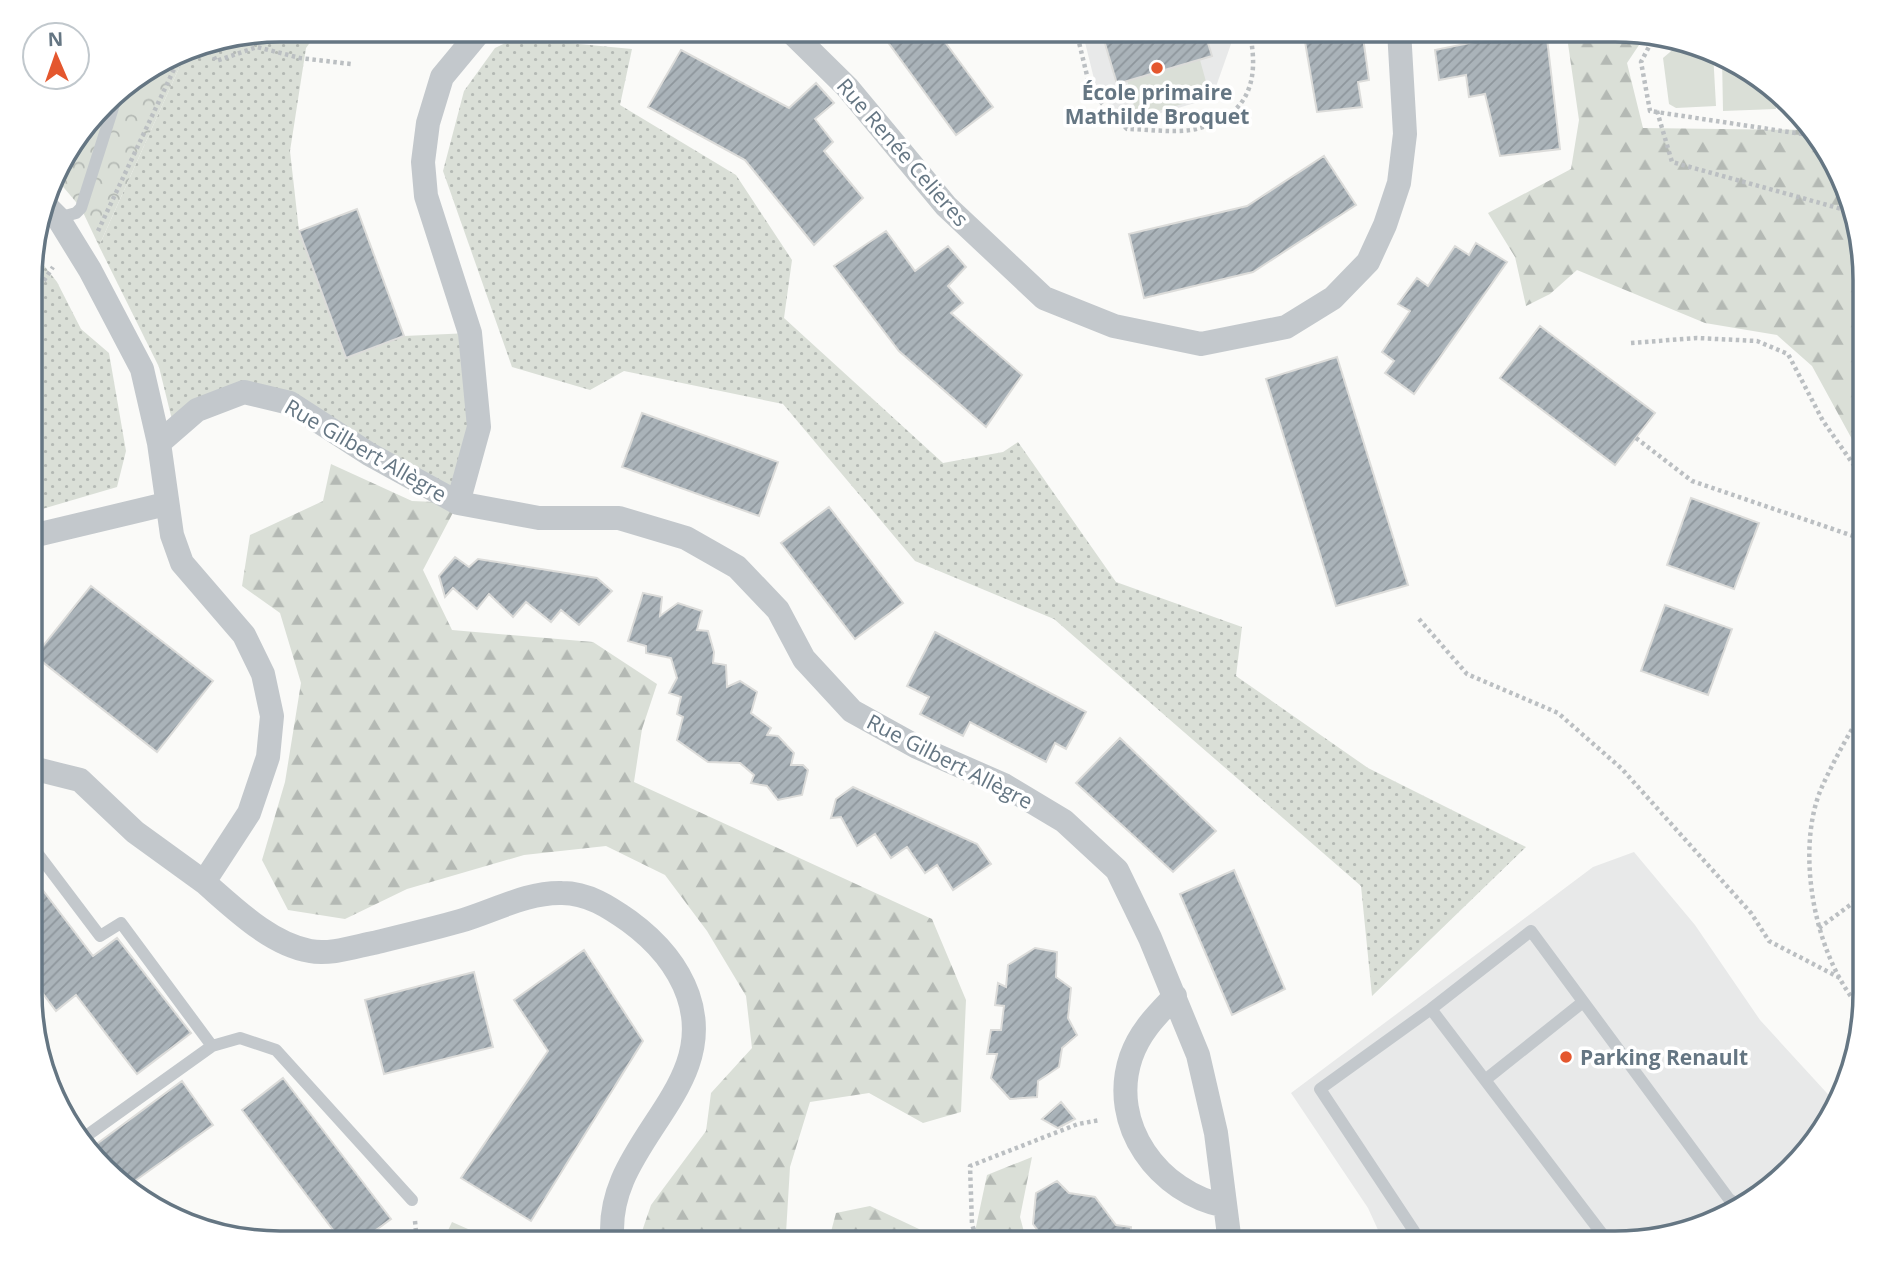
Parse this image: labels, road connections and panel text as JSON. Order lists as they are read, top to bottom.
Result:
{
  "streets": {
    "street": ["Rue Renée Celieres", "Rue Gilbert Allègre"]
  },
  "places": ["École primaire Mathilde Broquet", "Parking Renault"],
  "north": "top"
}
